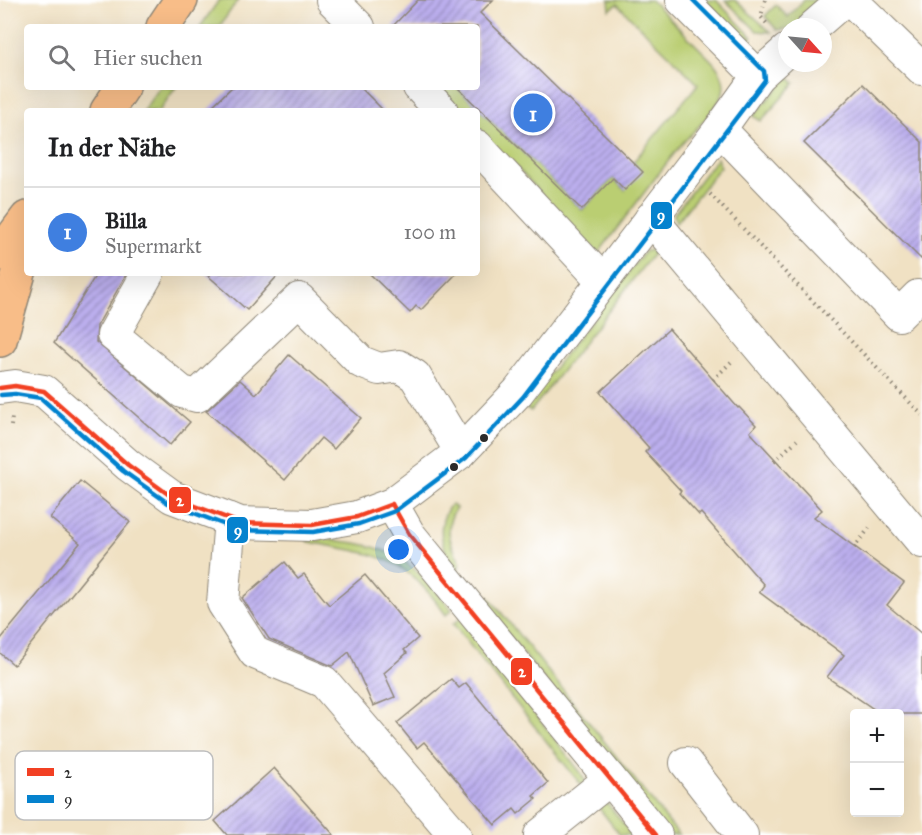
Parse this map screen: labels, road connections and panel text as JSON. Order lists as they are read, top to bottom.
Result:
{
  "lines": ["transit line 9", "transit line 2"],
  "legend": ["2", "9"],
  "north": "bottom right",
  "page": {
    "search": "Hier suchen",
    "pins": "1",
    "heading": "In der Nähe",
    "list": [
      {
        "mark": "1",
        "name": "Billa",
        "note": "Supermarkt",
        "value": "100 m"
      }
    ],
    "map_buttons": ["+", "−"]
  }
}
